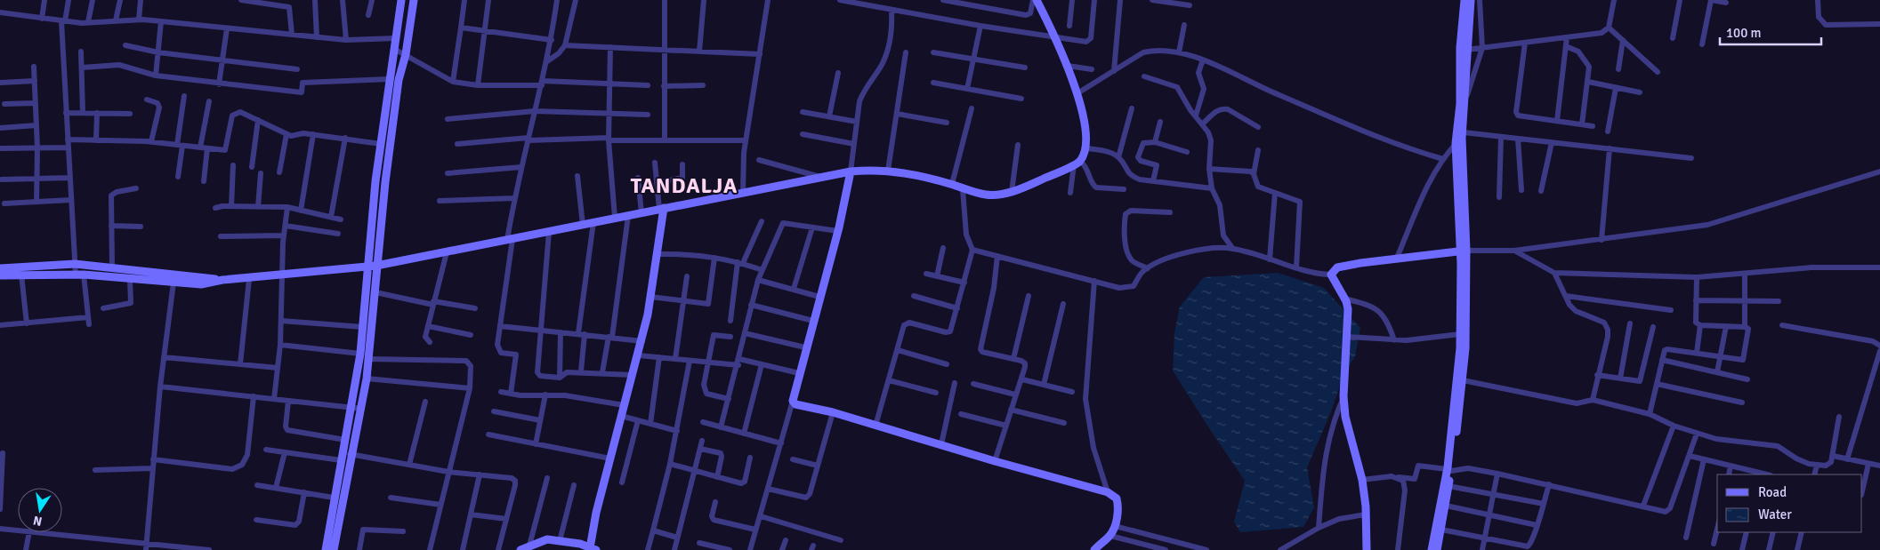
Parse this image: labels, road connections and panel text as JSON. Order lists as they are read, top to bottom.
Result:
{
  "districts": ["TANDALJA"],
  "legend": ["Road", "Water"],
  "scale_bar": "100 m",
  "north": "bottom"
}
